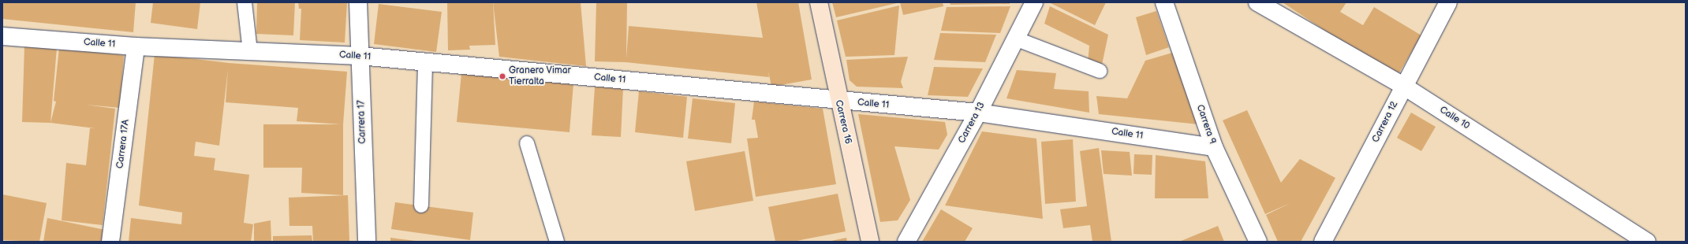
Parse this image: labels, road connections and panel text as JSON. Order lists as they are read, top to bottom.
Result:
{
  "streets": {
    "main road": ["Carrera 16"],
    "street": [
      "Calle 11",
      "Calle 10",
      "Carrera 17",
      "Carrera 12",
      "Carrera 13",
      "Carrera 9",
      "Carrera 17A"
    ]
  },
  "crossings": [
    ["Calle 11", "Carrera 17"],
    ["Calle 11", "Carrera 16"],
    ["Calle 11", "Carrera 13"],
    ["Calle 11", "Carrera 9"],
    ["Calle 11", "Carrera 17A"],
    ["Calle 10", "Carrera 12"]
  ],
  "places": ["Granero Vimar Tierralta"]
}
